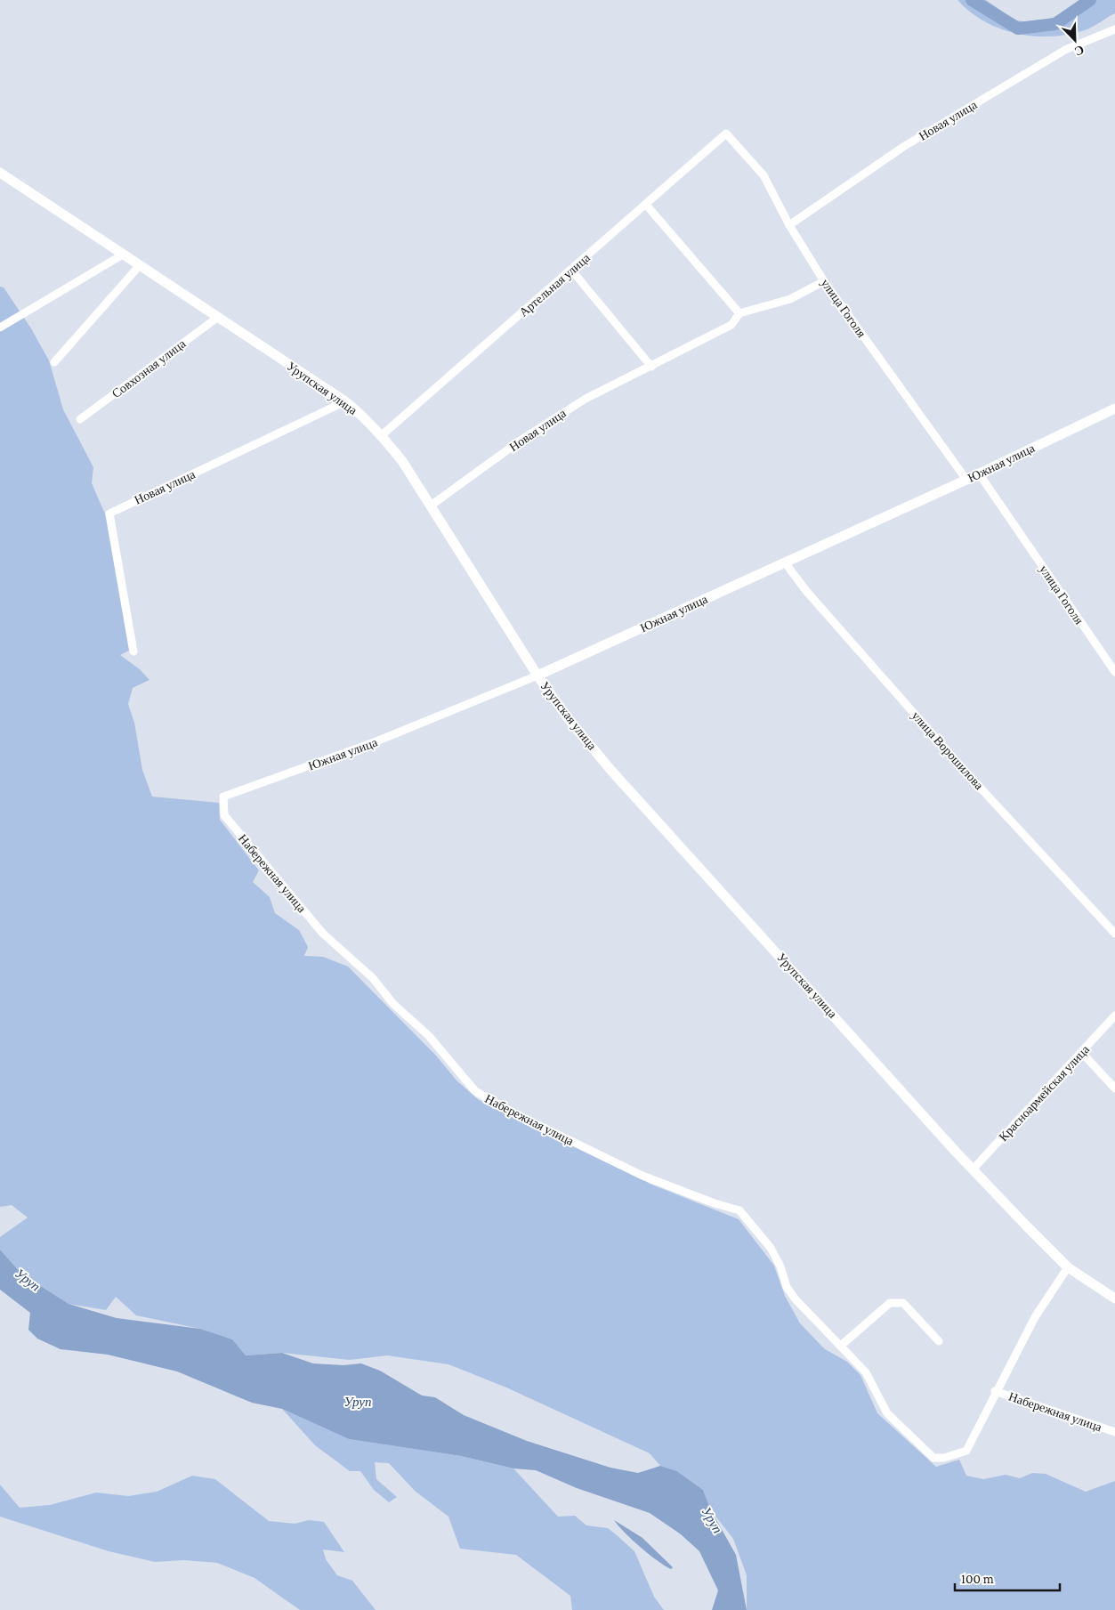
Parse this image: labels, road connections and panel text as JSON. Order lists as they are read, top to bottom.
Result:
{
  "streets": {
    "street": [
      "Новая улица",
      "Артельная улица",
      "улица Гоголя",
      "Совхозная улица",
      "Урупская улица",
      "Южная улица",
      "улица Ворошилова",
      "Набережная улица",
      "Красноармейская улица"
    ]
  },
  "crossings": [
    ["Новая улица", "улица Гоголя"],
    ["Новая улица", "Урупская улица"],
    ["Артельная улица", "улица Гоголя"],
    ["Артельная улица", "Урупская улица"],
    ["улица Гоголя", "Южная улица"],
    ["Совхозная улица", "Урупская улица"],
    ["Урупская улица", "Южная улица"],
    ["Урупская улица", "Красноармейская улица"],
    ["Южная улица", "улица Ворошилова"],
    ["Южная улица", "Набережная улица"]
  ],
  "water": ["Уруп"],
  "scale_bar": "100 m",
  "north": "bottom right"
}
